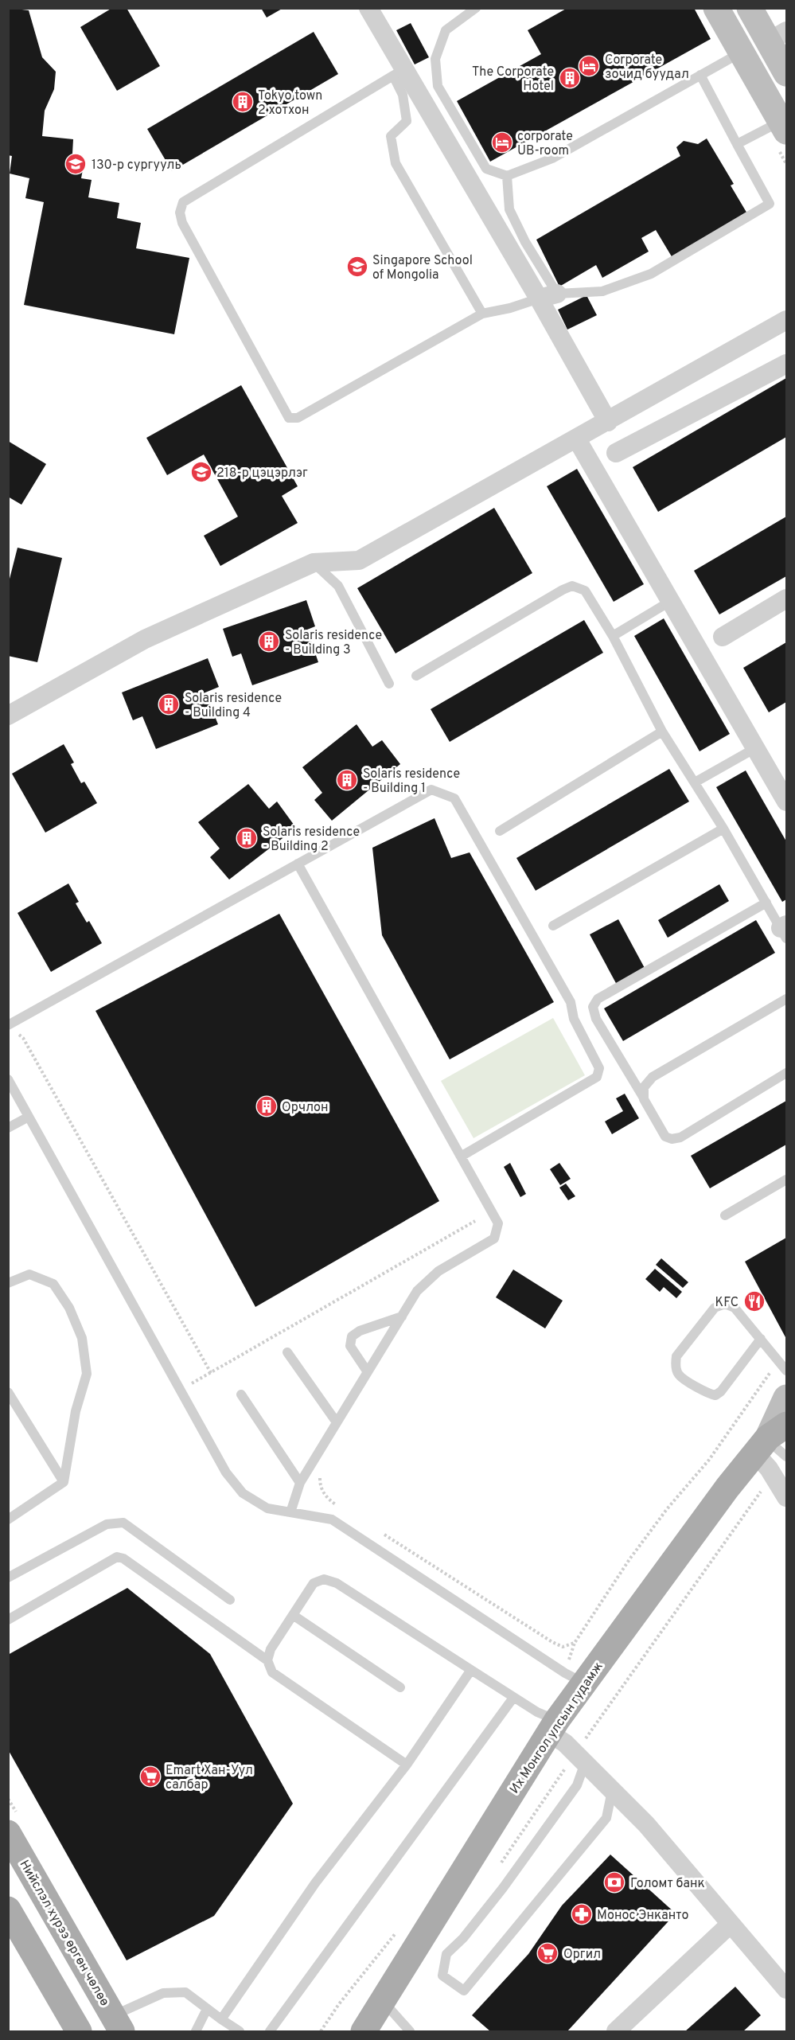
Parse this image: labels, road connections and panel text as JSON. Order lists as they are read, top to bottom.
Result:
{
  "streets": {
    "main road": ["Их Монгол улсын гудамж", "Нийслэл хүрээ өргөн чөлөө"]
  },
  "places": {
    "hotel": ["Corporate зочид буудал", "corporate UB-room"],
    "building": [
      "The Corporate Hotel",
      "Tokyo town 2 хотхон",
      "Solaris residence - Building 3",
      "Solaris residence - Building 4",
      "Solaris residence - Building 1",
      "Solaris residence - Building 2",
      "Орчлон"
    ],
    "school or university": ["130-р сургууль", "Singapore School of Mongolia", "218-р цэцэрлэг"],
    "restaurant": ["KFC"],
    "supermarket": ["Emart Хан-Уул салбар", "Оргил"],
    "bank": ["Голомт банк"],
    "pharmacy": ["Монос Энканто"]
  }
}
